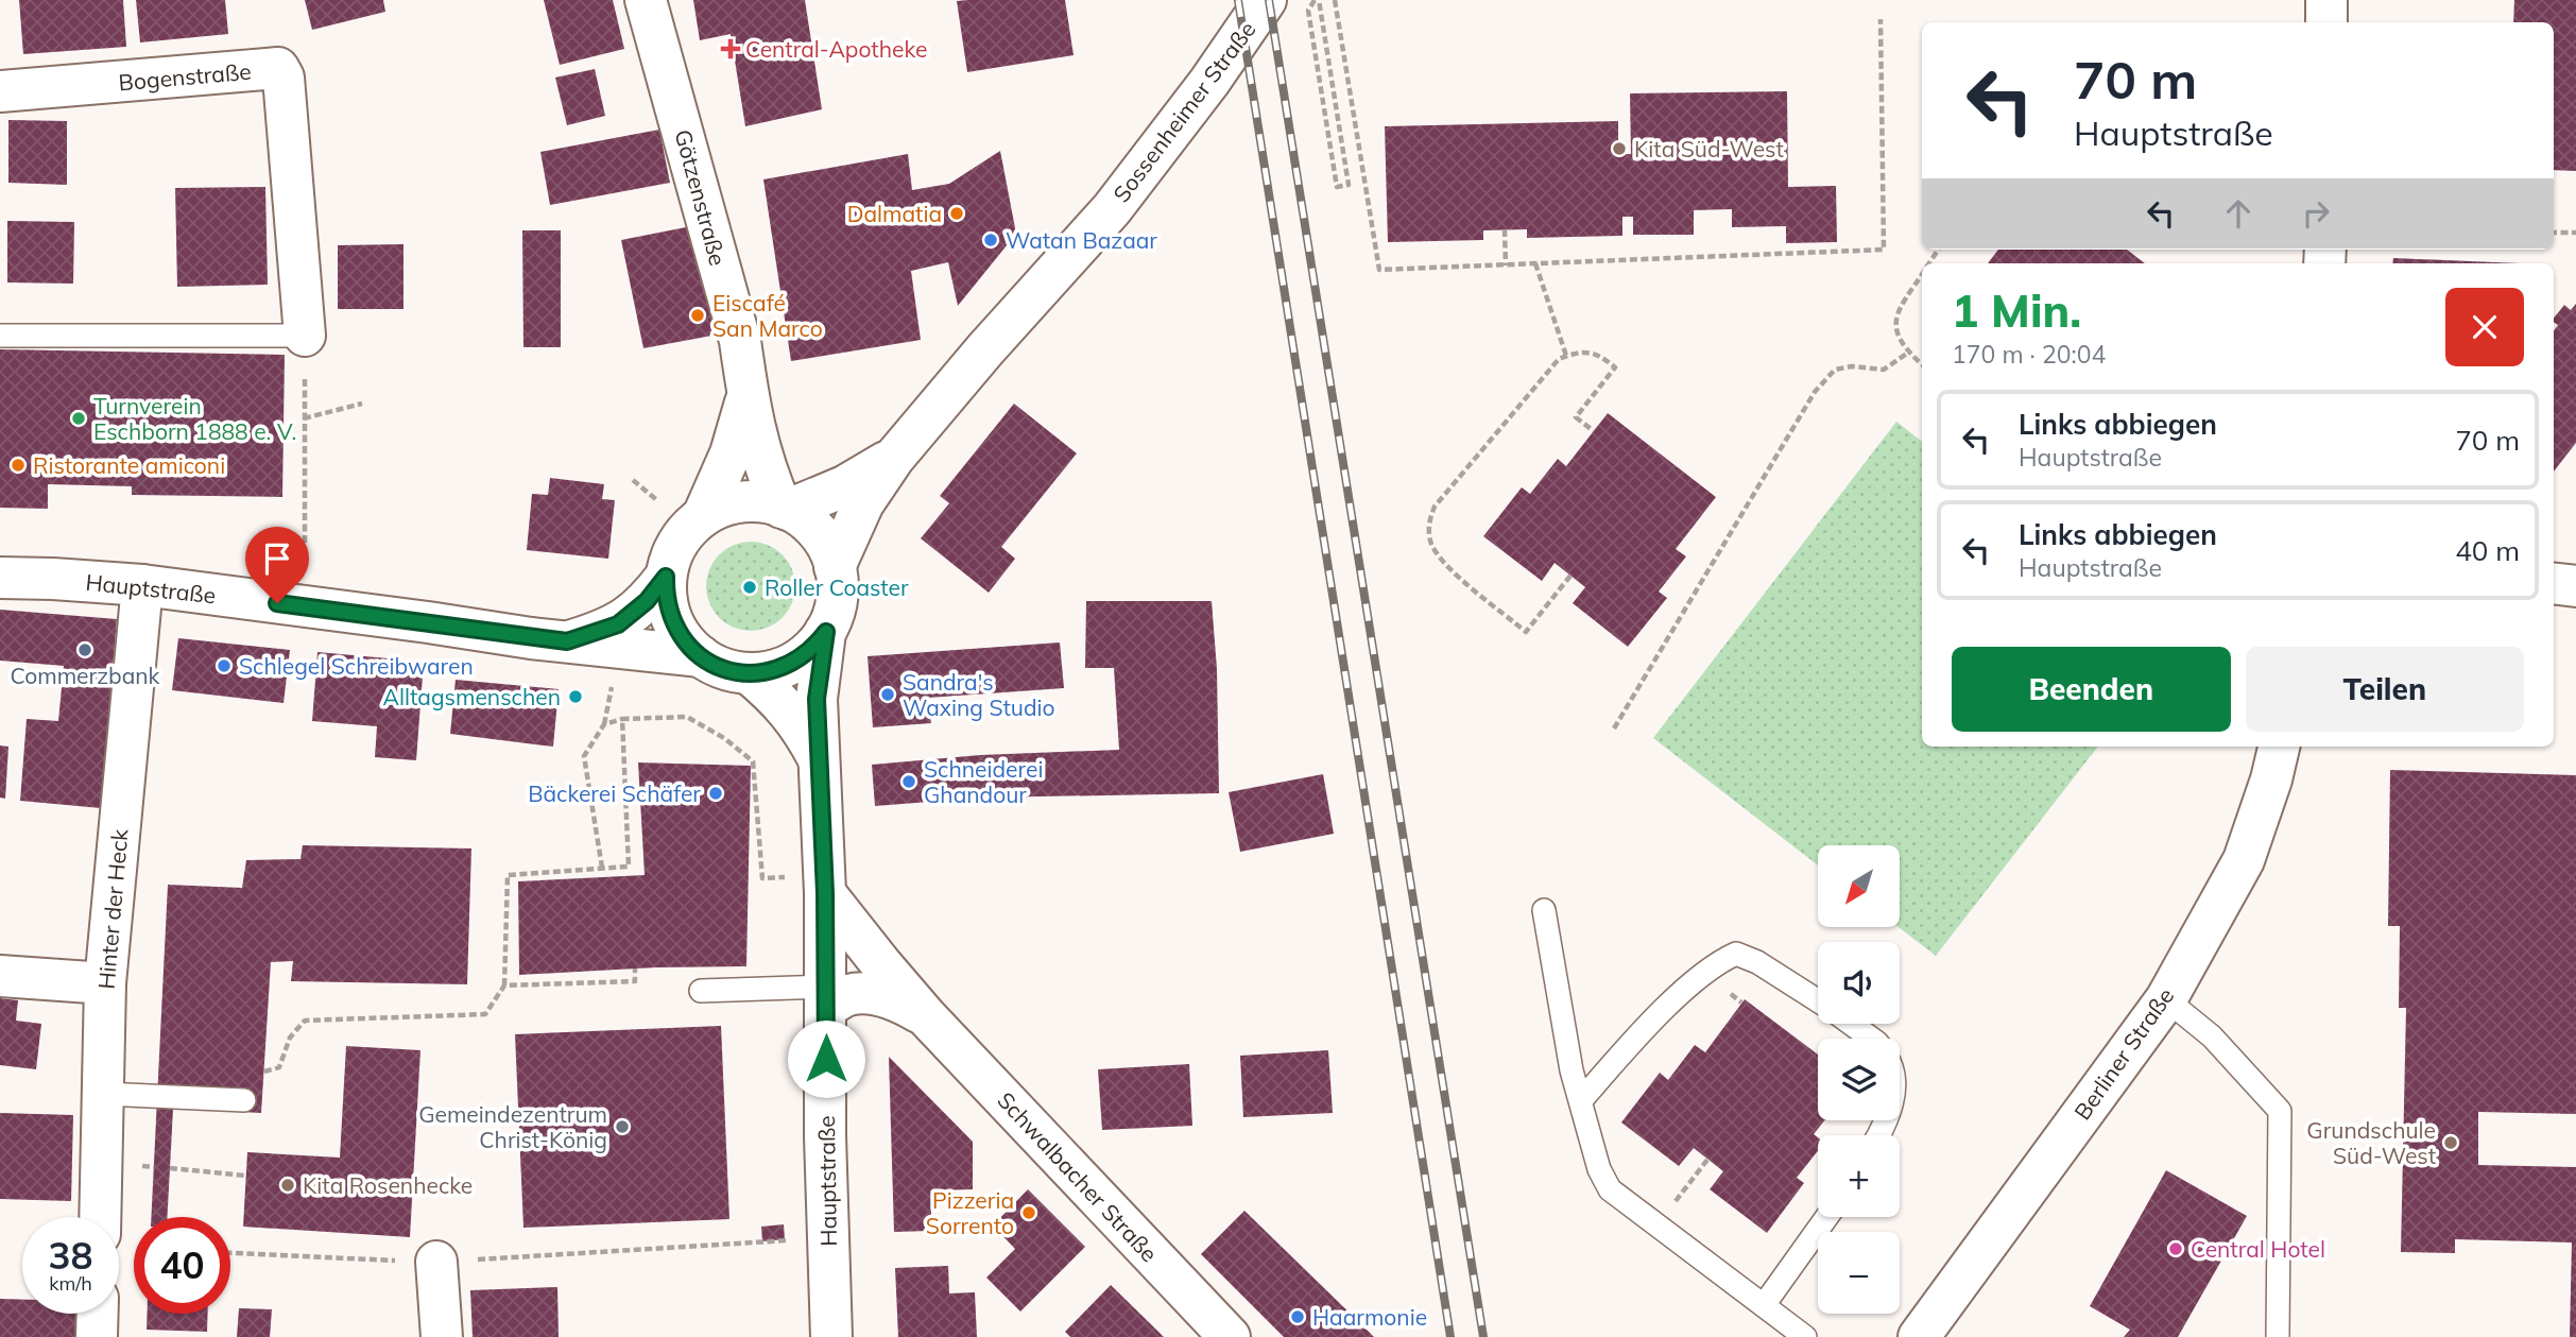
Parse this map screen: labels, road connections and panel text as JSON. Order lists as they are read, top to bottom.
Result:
{
  "streets": {
    "street": [
      "Bogenstraße",
      "Sossenheimer Straße",
      "Götzenstraße",
      "Hauptstraße",
      "Hinter der Heck",
      "Berliner Straße",
      "Schwalbacher Straße"
    ]
  },
  "crossings": [
    ["Sossenheimer Straße", "Götzenstraße"],
    ["Sossenheimer Straße", "Hauptstraße"],
    ["Götzenstraße", "Hauptstraße"],
    ["Hauptstraße", "Hinter der Heck"],
    ["Hauptstraße", "Schwalbacher Straße"]
  ],
  "places": {
    "health": ["Central-Apotheke"],
    "other": [
      "Kita Süd-West",
      "Dalmatia",
      "Watan Bazaar",
      "Eiscafé San Marco",
      "Turnverein Eschborn 1888 e. V.",
      "Ristorante amiconi",
      "Roller Coaster",
      "Commerzbank",
      "Schlegel Schreibwaren",
      "Sandra's Waxing Studio",
      "Alltagsmenschen",
      "Schneiderei Ghandour",
      "Bäckerei Schäfer",
      "Gemeindezentrum Christ-König",
      "Grundschule Süd-West",
      "Kita Rosenhecke",
      "Pizzeria Sorrento",
      "Central Hotel",
      "Haarmonie"
    ]
  },
  "north": "bottom left",
  "page": {
    "turn": ["70 m", "Hauptstraße"],
    "heading": ["1 Min.", "170 m · 20:04"],
    "list": [
      {
        "name": "Links abbiegen",
        "note": "Hauptstraße",
        "value": "70 m"
      },
      {
        "name": "Links abbiegen",
        "note": "Hauptstraße",
        "value": "40 m"
      }
    ],
    "buttons": ["Beenden", "Teilen"],
    "map_buttons": ["+", "−"],
    "speed": "38 km/h",
    "limit": "40"
  }
}
